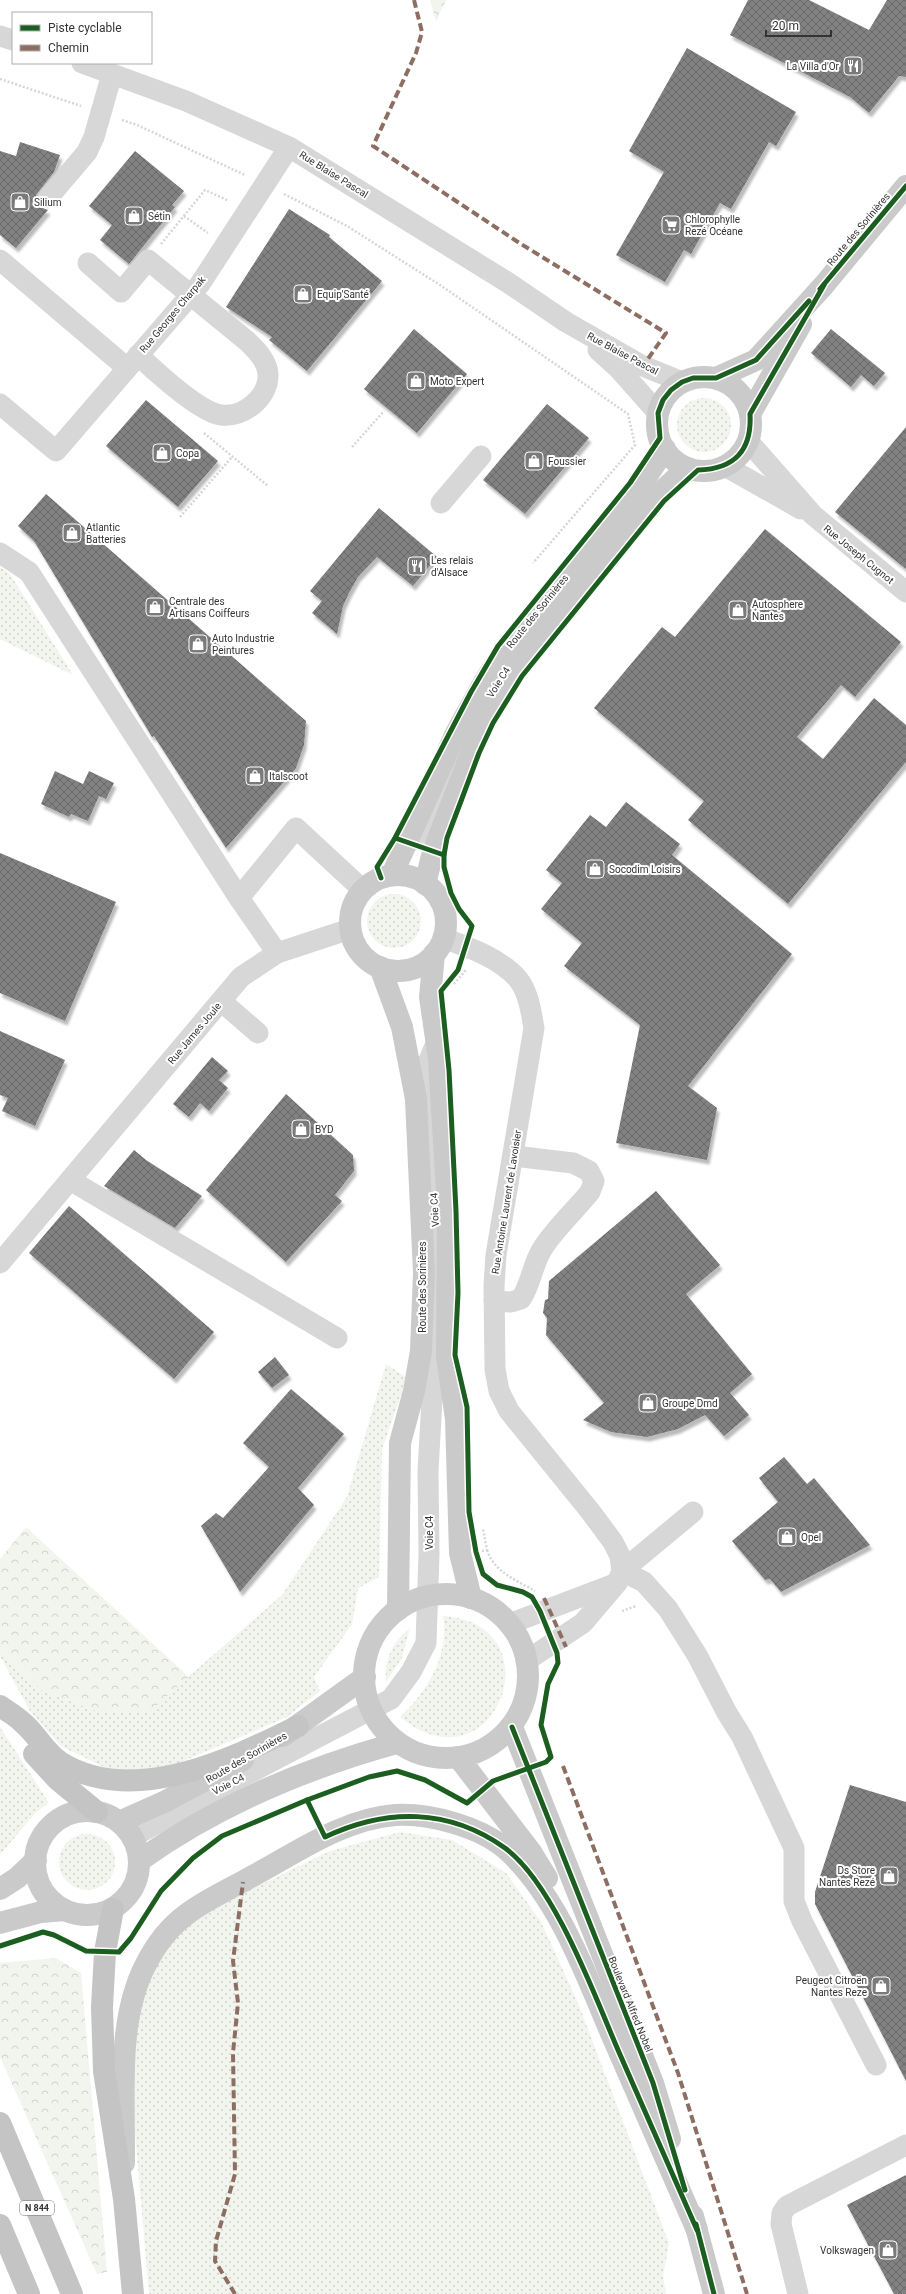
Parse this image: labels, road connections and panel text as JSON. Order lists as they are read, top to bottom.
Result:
{
  "streets": {
    "highway": ["N 844"],
    "main road": ["Route des Sorinières", "Boulevard Alfred Nobel"],
    "street": [
      "Rue Blaise Pascal",
      "Rue Georges Charpak",
      "Rue Joseph Cugnot",
      "Voie C4",
      "Rue James Joule",
      "Rue Antoine Laurent de Lavoisier"
    ]
  },
  "crossings": [
    ["Rue Blaise Pascal", "Route des Sorinières"],
    ["Rue Blaise Pascal", "Rue Georges Charpak"],
    ["Rue Blaise Pascal", "Rue Joseph Cugnot"],
    ["Route des Sorinières", "Rue Joseph Cugnot"],
    ["Route des Sorinières", "Voie C4"],
    ["Route des Sorinières", "Rue James Joule"],
    ["Route des Sorinières", "Rue Antoine Laurent de Lavoisier"],
    ["Rue James Joule", "Rue Antoine Laurent de Lavoisier"]
  ],
  "places": {
    "restaurant": ["La Villa d'Or", "Les relais d'Alsace"],
    "shop": [
      "Silium",
      "Sétin",
      "Equip'Santé",
      "Moto Expert",
      "Copa",
      "Foussier",
      "Atlantic Batteries",
      "Centrale des Artisans Coiffeurs",
      "Autosphere Nantes",
      "Auto Industrie Peintures",
      "Italscoot",
      "Socodim Loisirs",
      "BYD",
      "Groupe Dmd",
      "Opel",
      "Ds Store Nantes Rezé",
      "Peugeot Citroën Nantes Reze",
      "Volkswagen"
    ],
    "supermarket": ["Chlorophylle Rezé Océane"]
  },
  "legend": ["Piste cyclable", "Chemin"],
  "scale_bar": "20 m"
}
